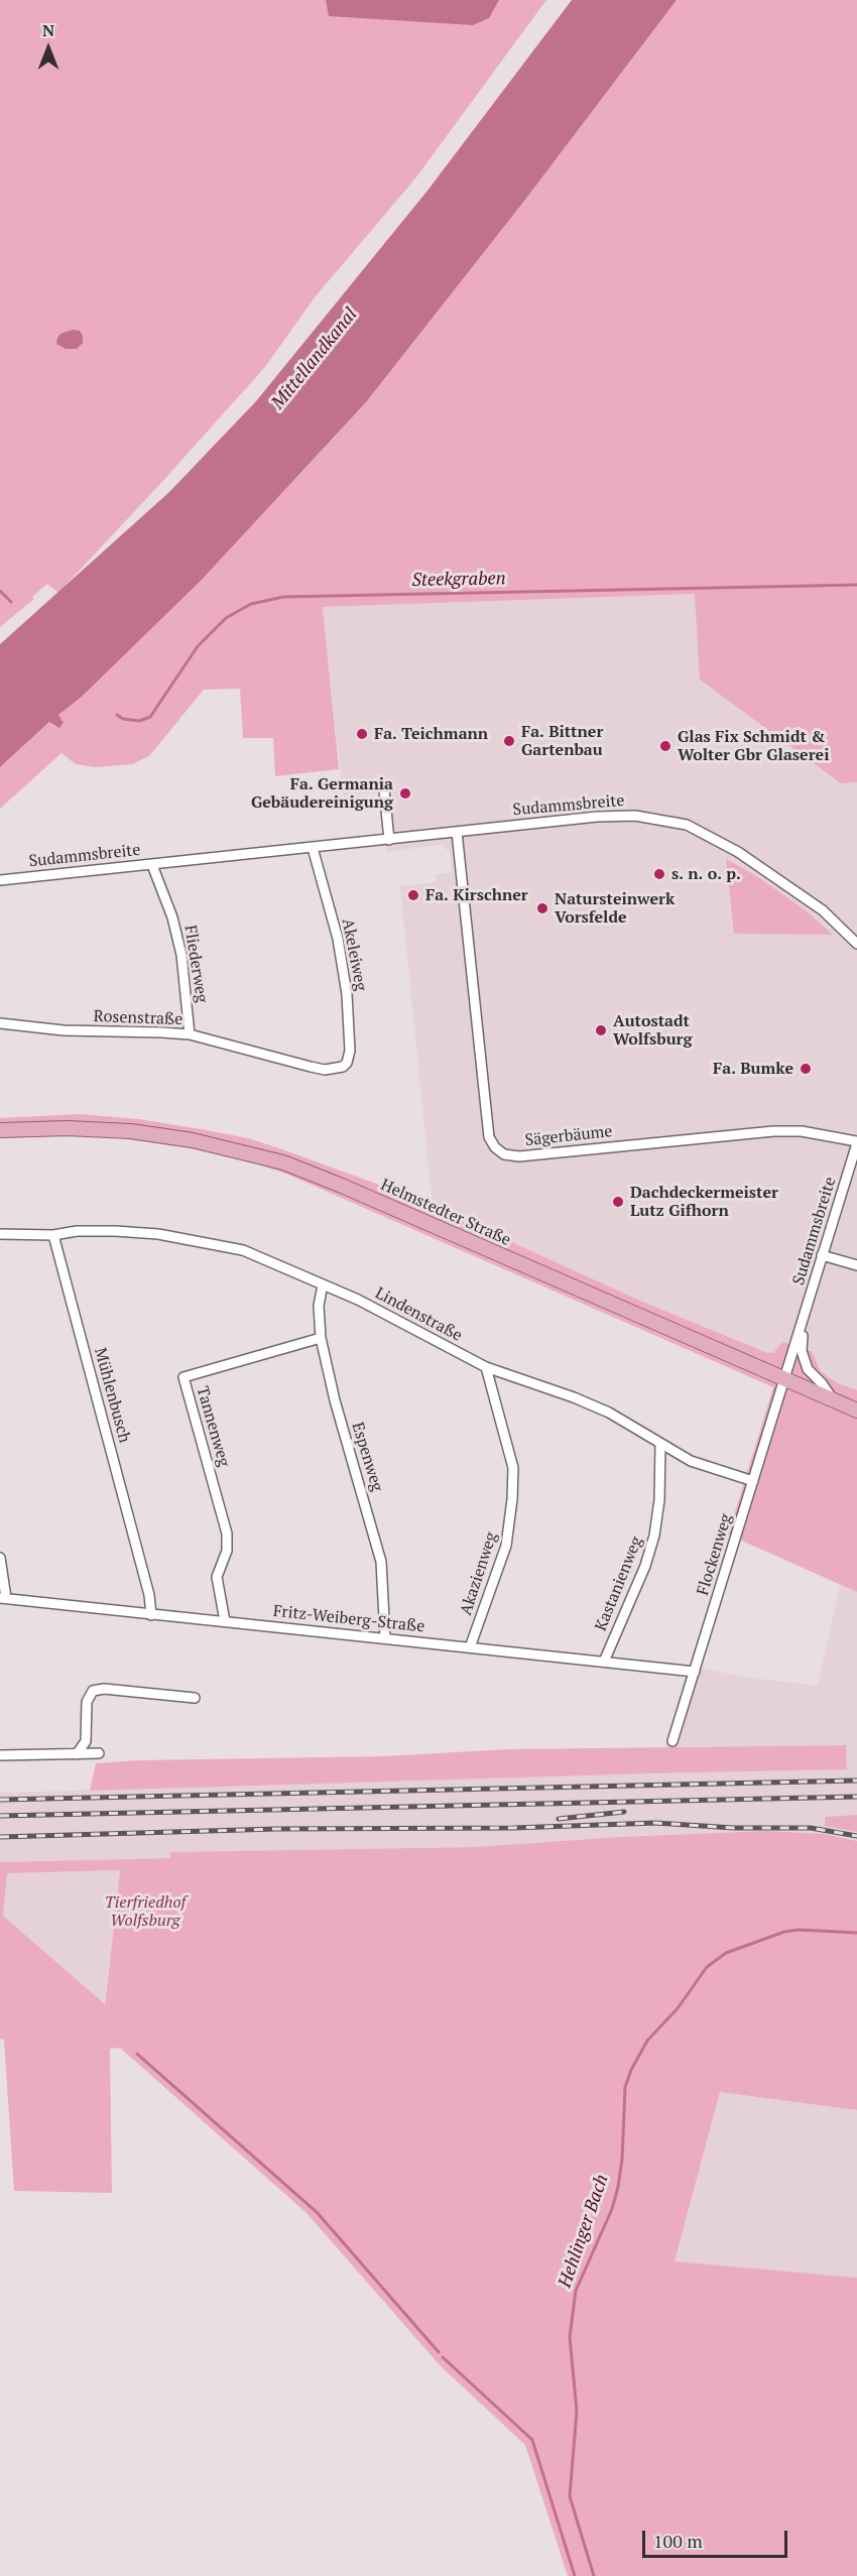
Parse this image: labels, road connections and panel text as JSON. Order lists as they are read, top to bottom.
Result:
{
  "streets": {
    "main road": ["Helmstedter Straße"],
    "street": [
      "Sudammsbreite",
      "Akeleiweg",
      "Fliederweg",
      "Rosenstraße",
      "Sägerbäume",
      "Lindenstraße",
      "Mühlenbusch",
      "Tannenweg",
      "Espenweg",
      "Flockenweg",
      "Akazienweg",
      "Kastanienweg",
      "Fritz-Weiberg-Straße"
    ]
  },
  "crossings": [
    ["Sudammsbreite", "Akeleiweg"],
    ["Sudammsbreite", "Fliederweg"],
    ["Sudammsbreite", "Sägerbäume"],
    ["Sudammsbreite", "Helmstedter Straße"],
    ["Sudammsbreite", "Flockenweg"],
    ["Akeleiweg", "Rosenstraße"],
    ["Fliederweg", "Rosenstraße"],
    ["Helmstedter Straße", "Flockenweg"],
    ["Lindenstraße", "Mühlenbusch"],
    ["Lindenstraße", "Espenweg"],
    ["Lindenstraße", "Flockenweg"],
    ["Lindenstraße", "Akazienweg"],
    ["Lindenstraße", "Kastanienweg"],
    ["Mühlenbusch", "Fritz-Weiberg-Straße"],
    ["Tannenweg", "Espenweg"],
    ["Tannenweg", "Fritz-Weiberg-Straße"],
    ["Espenweg", "Fritz-Weiberg-Straße"],
    ["Flockenweg", "Fritz-Weiberg-Straße"],
    ["Akazienweg", "Fritz-Weiberg-Straße"],
    ["Kastanienweg", "Fritz-Weiberg-Straße"]
  ],
  "water": ["Mittellandkanal", "Steekgraben", "Hehlinger Bach"],
  "parks": ["Tierfriedhof Wolfsburg"],
  "places": [
    "Fa. Teichmann",
    "Fa. Bittner Gartenbau",
    "Glas Fix Schmidt & Wolter Gbr Glaserei",
    "Fa. Germania Gebäudereinigung",
    "s. n. o. p.",
    "Fa. Kirschner",
    "Natursteinwerk Vorsfelde",
    "Autostadt Wolfsburg",
    "Fa. Bumke",
    "Dachdeckermeister Lutz Gifhorn"
  ],
  "scale_bar": "100 m",
  "north": "top"
}
